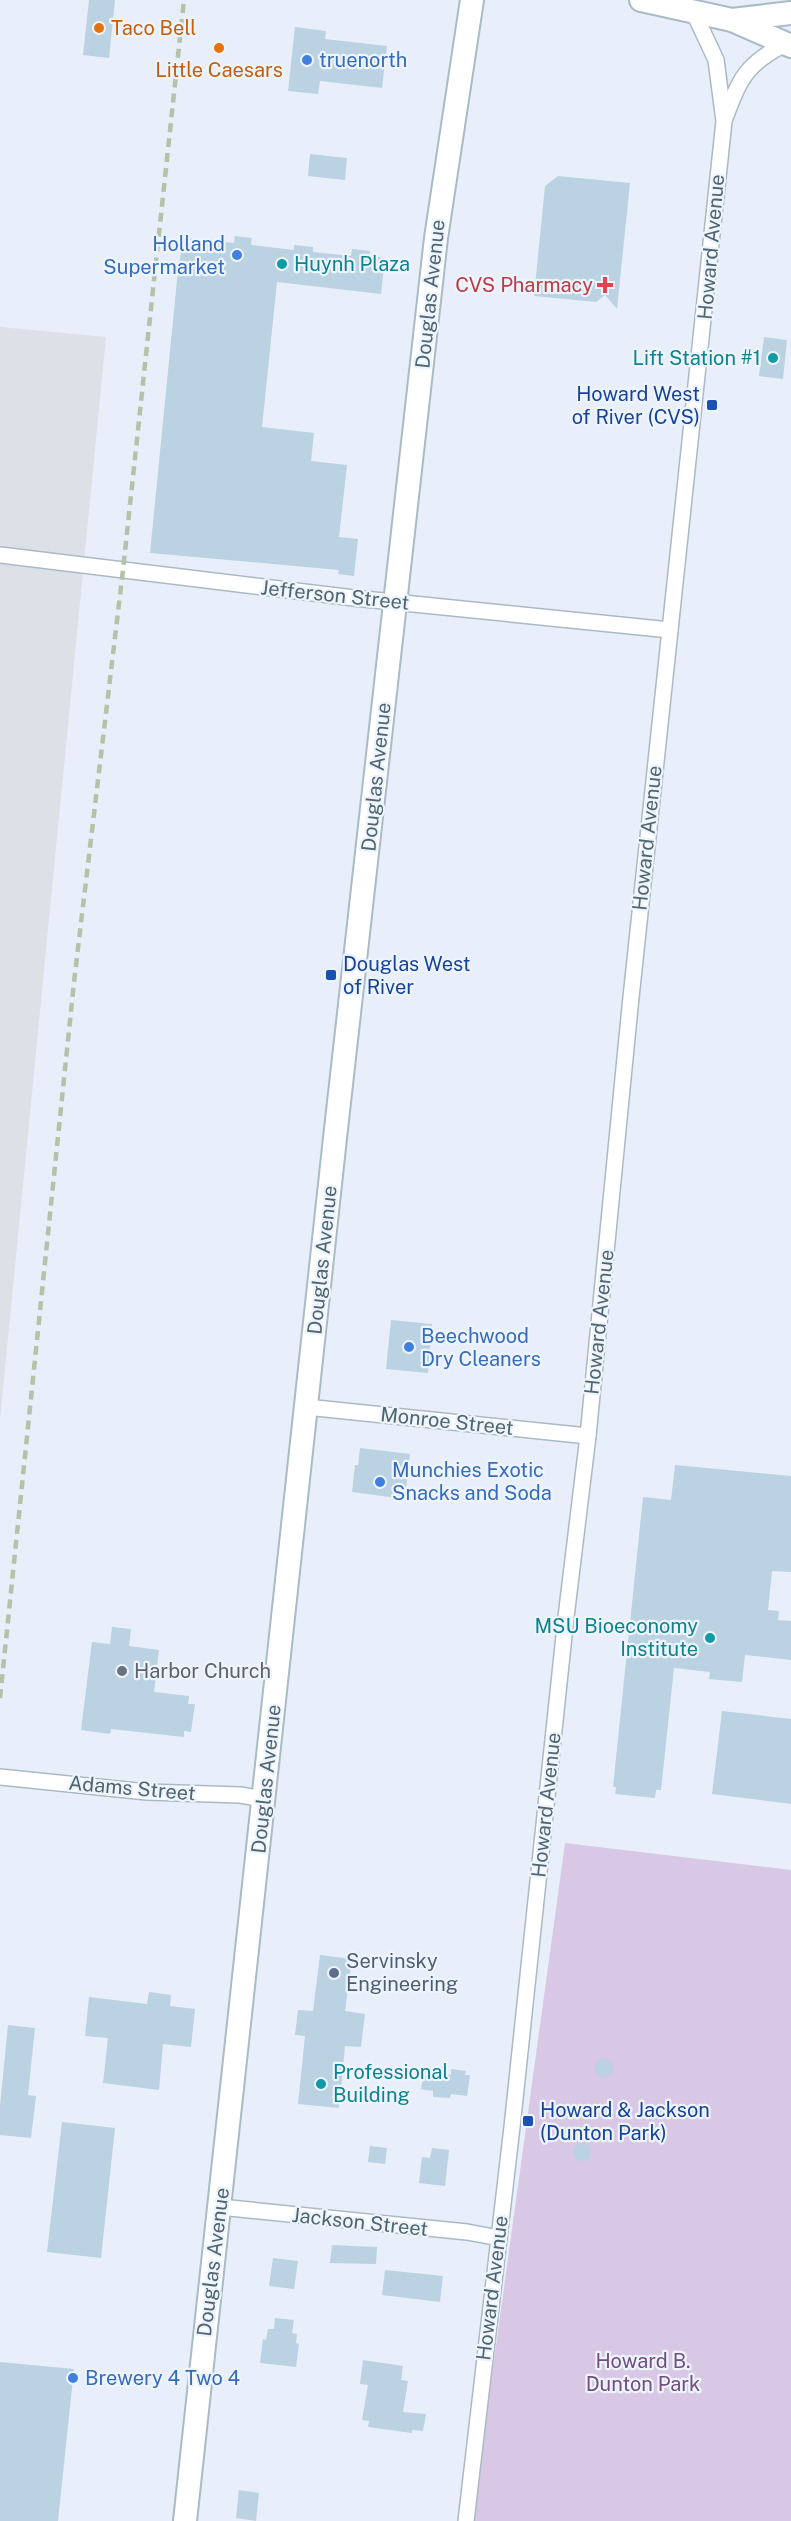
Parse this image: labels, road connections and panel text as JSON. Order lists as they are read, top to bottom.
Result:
{
  "streets": {
    "street": [
      "Howard Avenue",
      "Douglas Avenue",
      "Jefferson Street",
      "Monroe Street",
      "Adams Street",
      "Jackson Street"
    ]
  },
  "crossings": [
    ["Howard Avenue", "Jefferson Street"],
    ["Howard Avenue", "Monroe Street"],
    ["Howard Avenue", "Jackson Street"],
    ["Douglas Avenue", "Jefferson Street"],
    ["Douglas Avenue", "Monroe Street"],
    ["Douglas Avenue", "Adams Street"],
    ["Douglas Avenue", "Jackson Street"]
  ],
  "parks": ["Howard B. Dunton Park"],
  "places": {
    "other": [
      "Taco Bell",
      "Little Caesars",
      "truenorth",
      "Holland Supermarket",
      "Huynh Plaza",
      "Lift Station #1",
      "Beechwood Dry Cleaners",
      "Munchies Exotic Snacks and Soda",
      "MSU Bioeconomy Institute",
      "Harbor Church",
      "Servinsky Engineering",
      "Professional Building",
      "Brewery 4 Two 4"
    ],
    "health": ["CVS Pharmacy"],
    "transit": ["Howard West of River (CVS)", "Douglas West of River", "Howard & Jackson (Dunton Park)"]
  }
}
